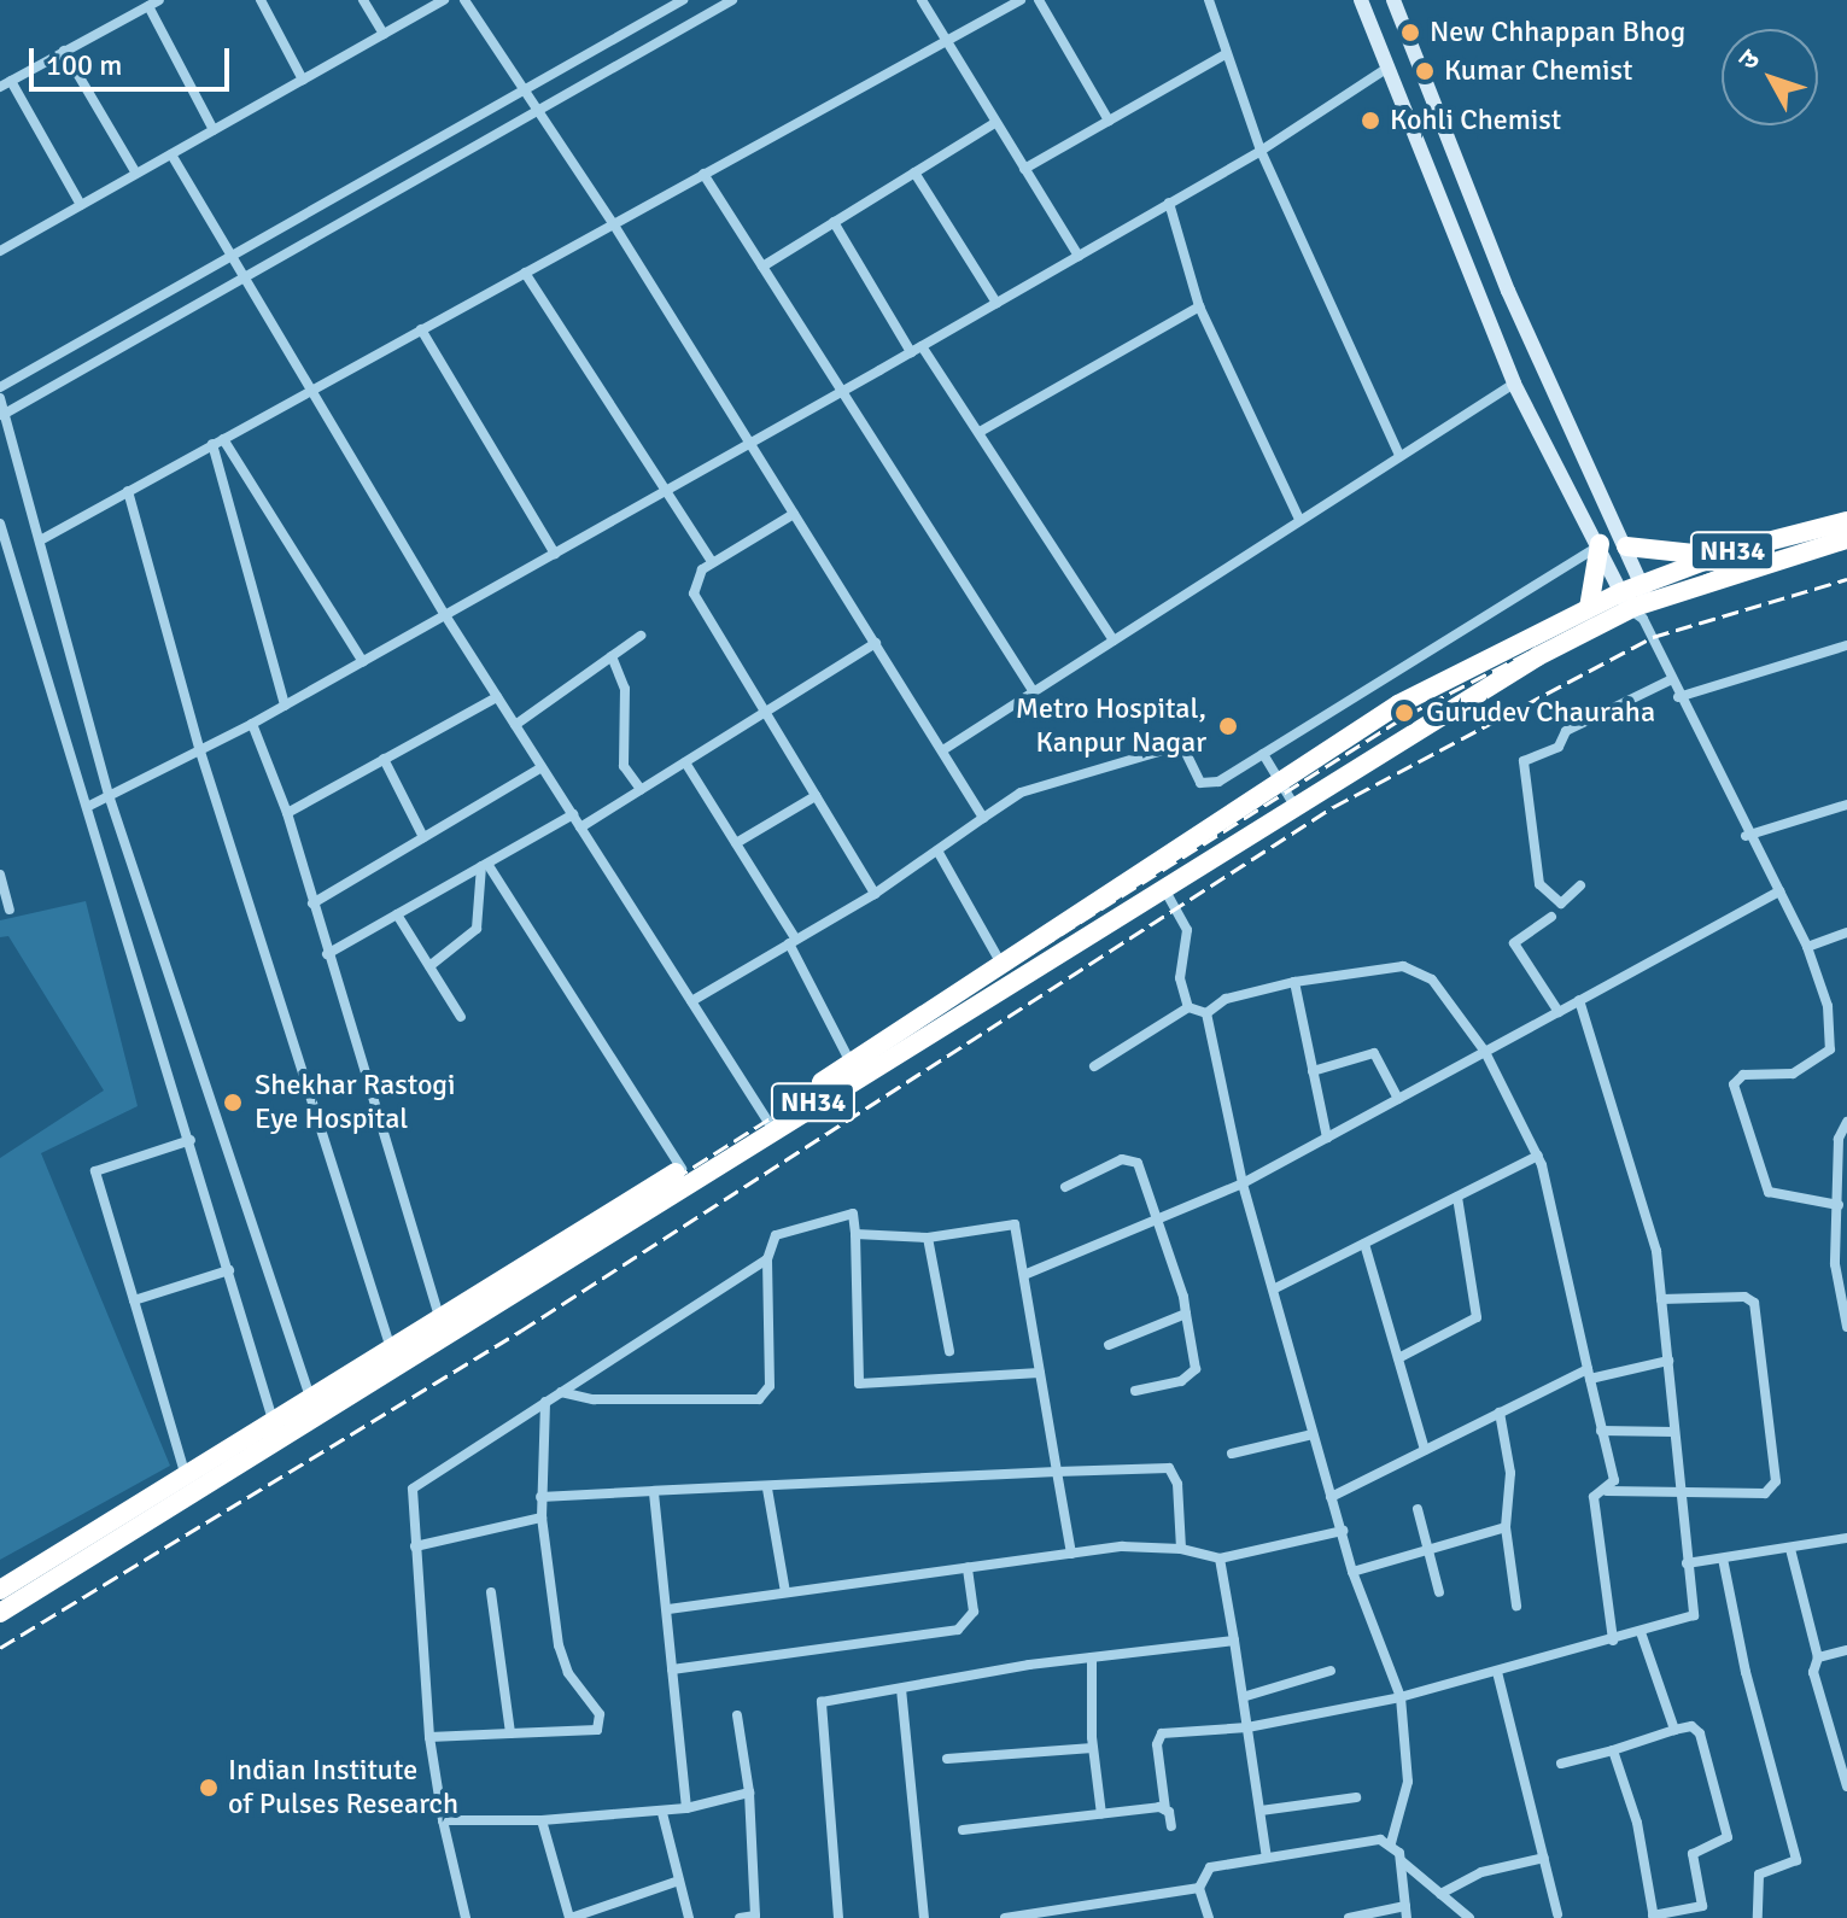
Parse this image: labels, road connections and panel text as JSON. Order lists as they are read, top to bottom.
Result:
{
  "streets": {
    "highway": ["NH34"]
  },
  "places": [
    "New Chhappan Bhog",
    "Kumar Chemist",
    "Kohli Chemist",
    "Gurudev Chauraha",
    "Metro Hospital, Kanpur Nagar",
    "Shekhar Rastogi Eye Hospital",
    "Indian Institute of Pulses Research"
  ],
  "scale_bar": "100 m",
  "north": "top left"
}
